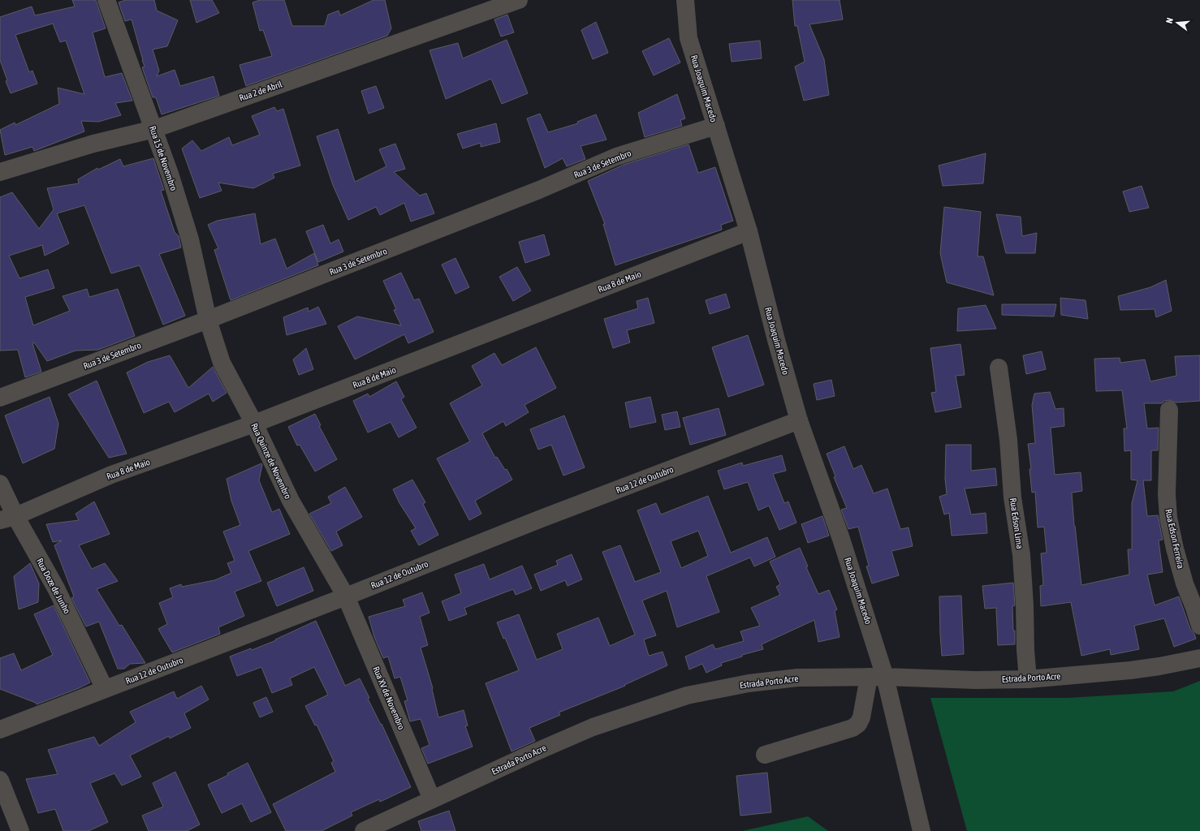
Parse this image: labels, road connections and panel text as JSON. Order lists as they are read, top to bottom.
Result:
{
  "streets": {
    "street": [
      "Rua Joaquim Macedo",
      "Rua 2 de Abril",
      "Rua 15 de Novembro",
      "Rua 3 de Setembro",
      "Rua 8 de Maio",
      "Rua Quinze de Novembro",
      "Rua 12 de Outubro",
      "Rua Edson Lima",
      "Rua Edson Ferreira",
      "Rua Doze de Junho",
      "Estrada Porto Acre",
      "Rua XV de Novembro"
    ]
  },
  "crossings": [
    ["Rua Joaquim Macedo", "Rua 3 de Setembro"],
    ["Rua Joaquim Macedo", "Rua 8 de Maio"],
    ["Rua Joaquim Macedo", "Rua 12 de Outubro"],
    ["Rua Joaquim Macedo", "Estrada Porto Acre"],
    ["Rua 2 de Abril", "Rua 15 de Novembro"],
    ["Rua 15 de Novembro", "Rua 3 de Setembro"],
    ["Rua 15 de Novembro", "Rua Quinze de Novembro"],
    ["Rua 3 de Setembro", "Rua Quinze de Novembro"],
    ["Rua 8 de Maio", "Rua Quinze de Novembro"],
    ["Rua 8 de Maio", "Rua Doze de Junho"],
    ["Rua Quinze de Novembro", "Rua 12 de Outubro"],
    ["Rua Quinze de Novembro", "Rua XV de Novembro"],
    ["Rua 12 de Outubro", "Rua Doze de Junho"],
    ["Rua 12 de Outubro", "Rua XV de Novembro"],
    ["Rua Edson Lima", "Estrada Porto Acre"],
    ["Estrada Porto Acre", "Rua XV de Novembro"]
  ],
  "north": "left"
}
